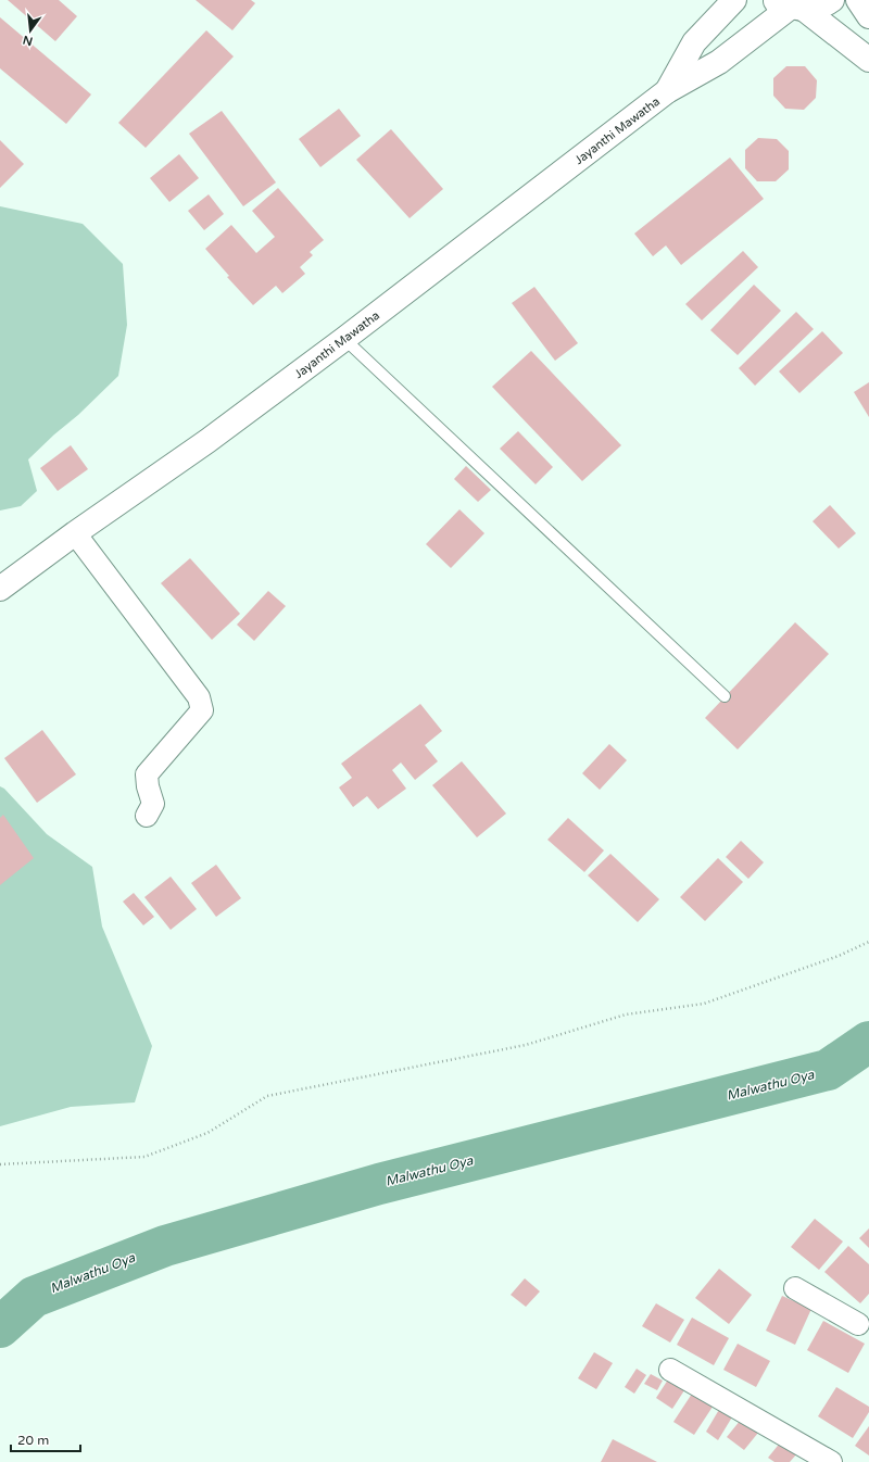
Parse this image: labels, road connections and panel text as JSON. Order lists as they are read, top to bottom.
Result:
{
  "streets": {
    "main road": ["Jayanthi Mawatha"]
  },
  "water": ["Malwathu Oya"],
  "scale_bar": "20 m",
  "north": "bottom"
}
